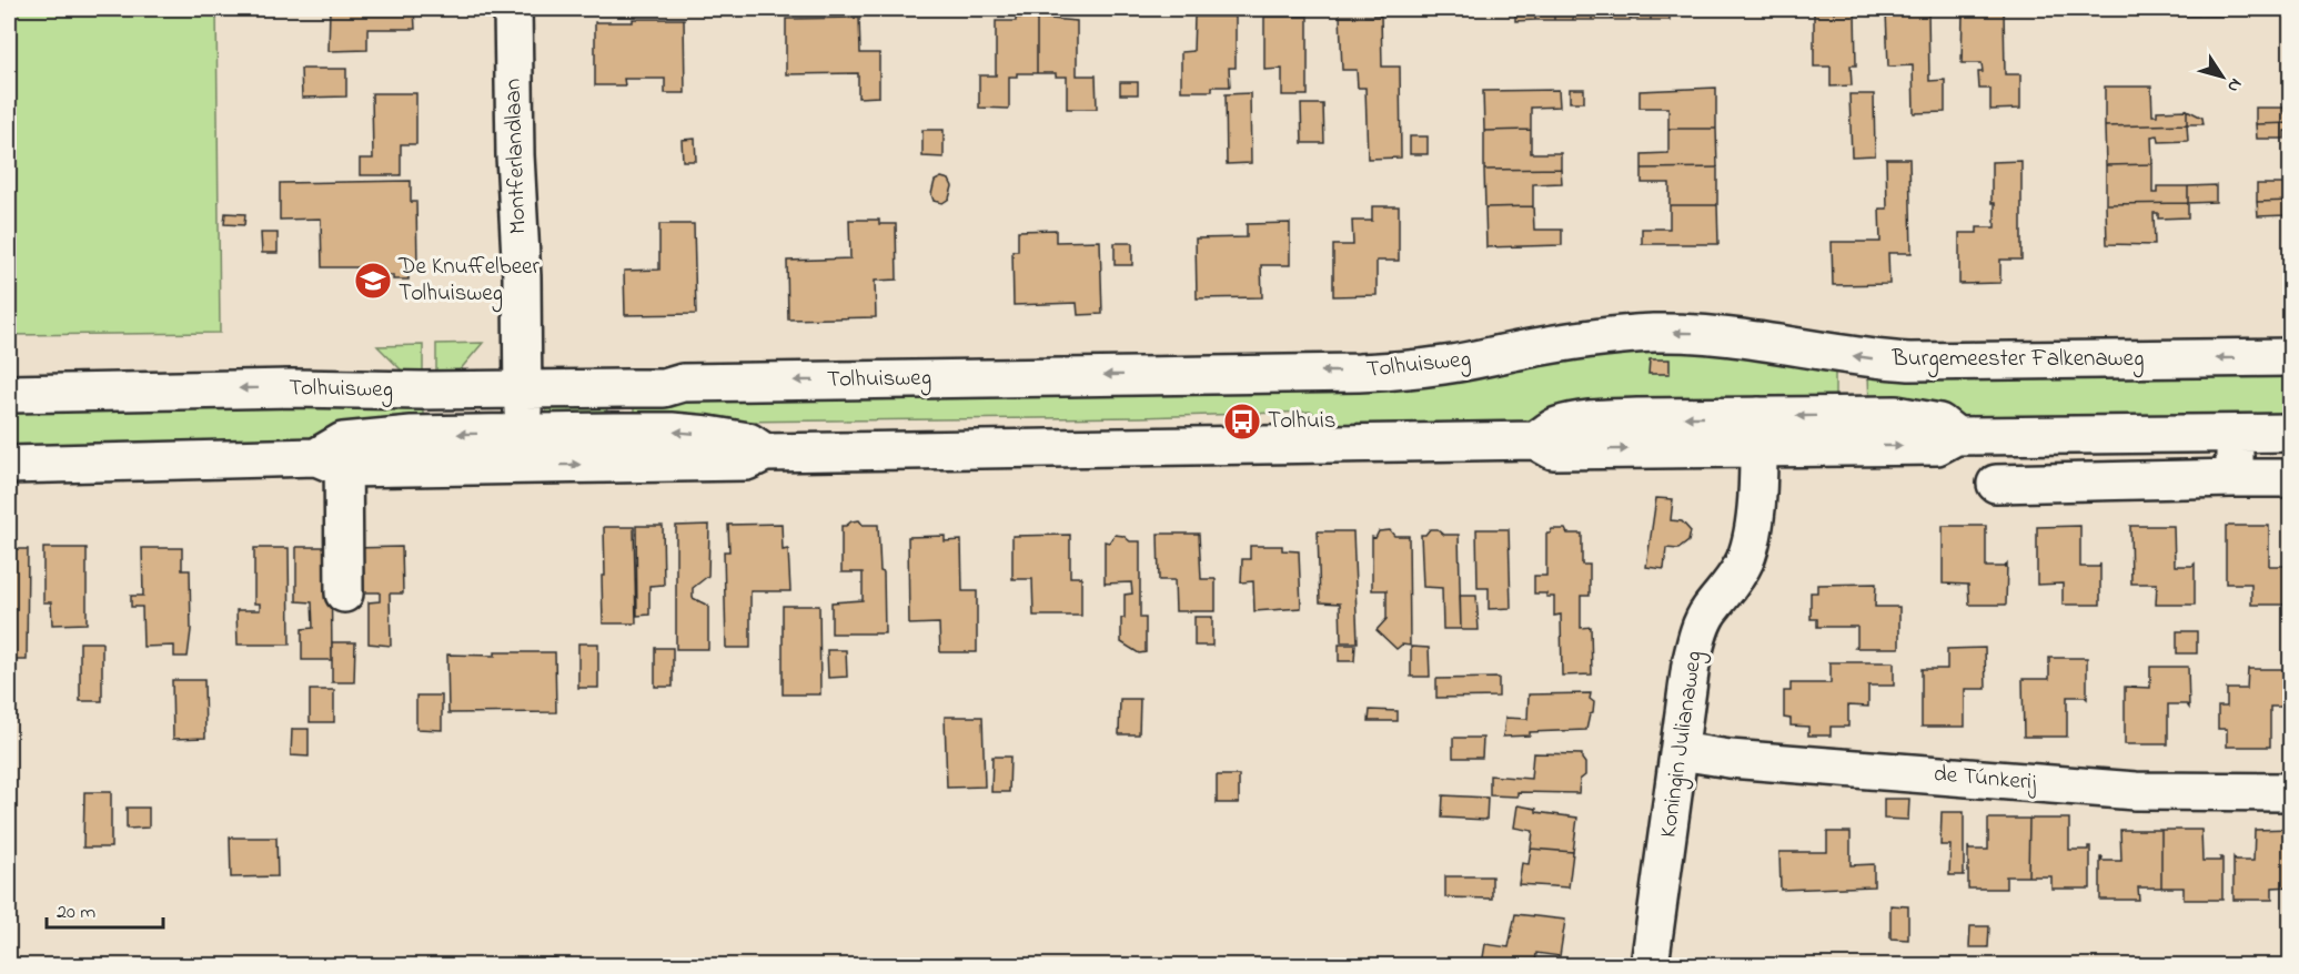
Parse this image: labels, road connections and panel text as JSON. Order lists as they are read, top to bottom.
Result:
{
  "streets": {
    "street": [
      "Montferlandlaan",
      "Burgemeester Falkenaweg",
      "Tolhuisweg",
      "Koningin Julianaweg",
      "de Túnkerij"
    ]
  },
  "crossings": [
    ["Montferlandlaan", "Tolhuisweg"],
    ["Burgemeester Falkenaweg", "Tolhuisweg"],
    ["Koningin Julianaweg", "de Túnkerij"]
  ],
  "places": {
    "school or university": ["De Knuffelbeer Tolhuisweg"],
    "bus stop": ["Tolhuis"]
  },
  "scale_bar": "20 m",
  "north": "bottom right"
}
